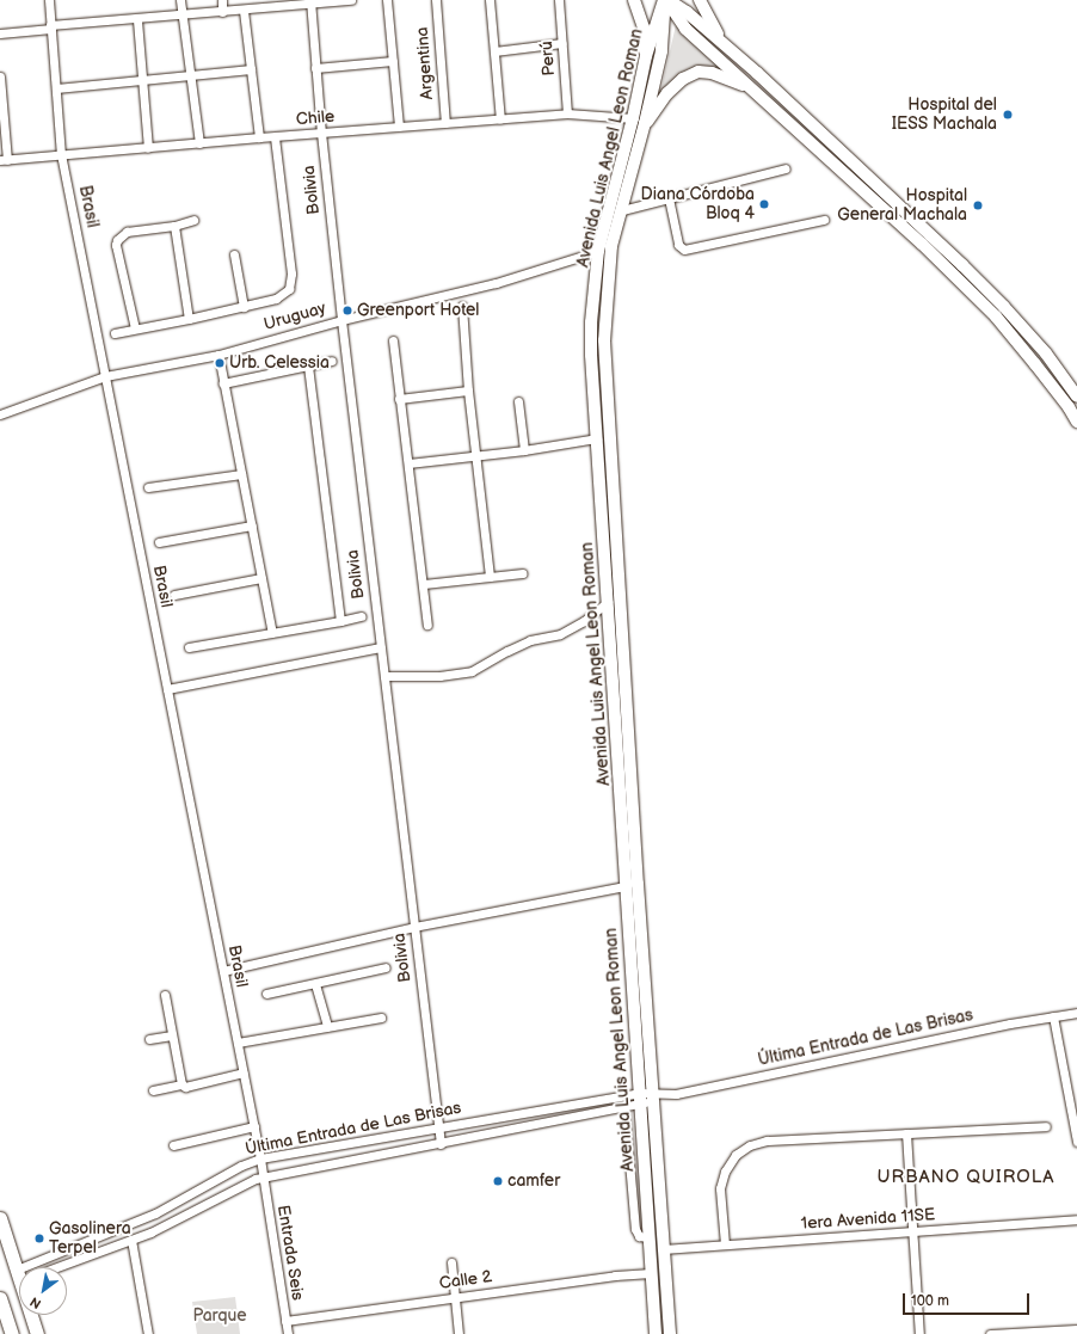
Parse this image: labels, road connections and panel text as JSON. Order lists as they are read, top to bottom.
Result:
{
  "streets": {
    "main road": ["Avenida Luis Angel Leon Roman"],
    "street": [
      "Perú",
      "Argentina",
      "Chile",
      "Bolivia",
      "Brasil",
      "Uruguay",
      "Última Entrada de Las Brisas",
      "1era Avenida 11SE",
      "Entrada Seis",
      "Calle 2"
    ]
  },
  "crossings": [
    ["Perú", "Chile"],
    ["Argentina", "Chile"],
    ["Chile", "Avenida Luis Angel Leon Roman"],
    ["Chile", "Bolivia"],
    ["Chile", "Brasil"],
    ["Avenida Luis Angel Leon Roman", "Uruguay"],
    ["Avenida Luis Angel Leon Roman", "Última Entrada de Las Brisas"],
    ["Avenida Luis Angel Leon Roman", "1era Avenida 11SE"],
    ["Avenida Luis Angel Leon Roman", "Calle 2"],
    ["Bolivia", "Uruguay"],
    ["Bolivia", "Última Entrada de Las Brisas"],
    ["Brasil", "Uruguay"],
    ["Brasil", "Última Entrada de Las Brisas"],
    ["Brasil", "Entrada Seis"],
    ["Última Entrada de Las Brisas", "Entrada Seis"],
    ["Entrada Seis", "Calle 2"]
  ],
  "districts": ["URBANO QUIROLA"],
  "parks": ["Parque"],
  "places": [
    "Hospital del IESS Machala",
    "Diana Córdoba Bloq 4",
    "Hospital General Machala",
    "Greenport Hotel",
    "Urb. Celessia",
    "camfer",
    "Gasolinera Terpel"
  ],
  "scale_bar": "100 m",
  "north": "bottom left"
}
